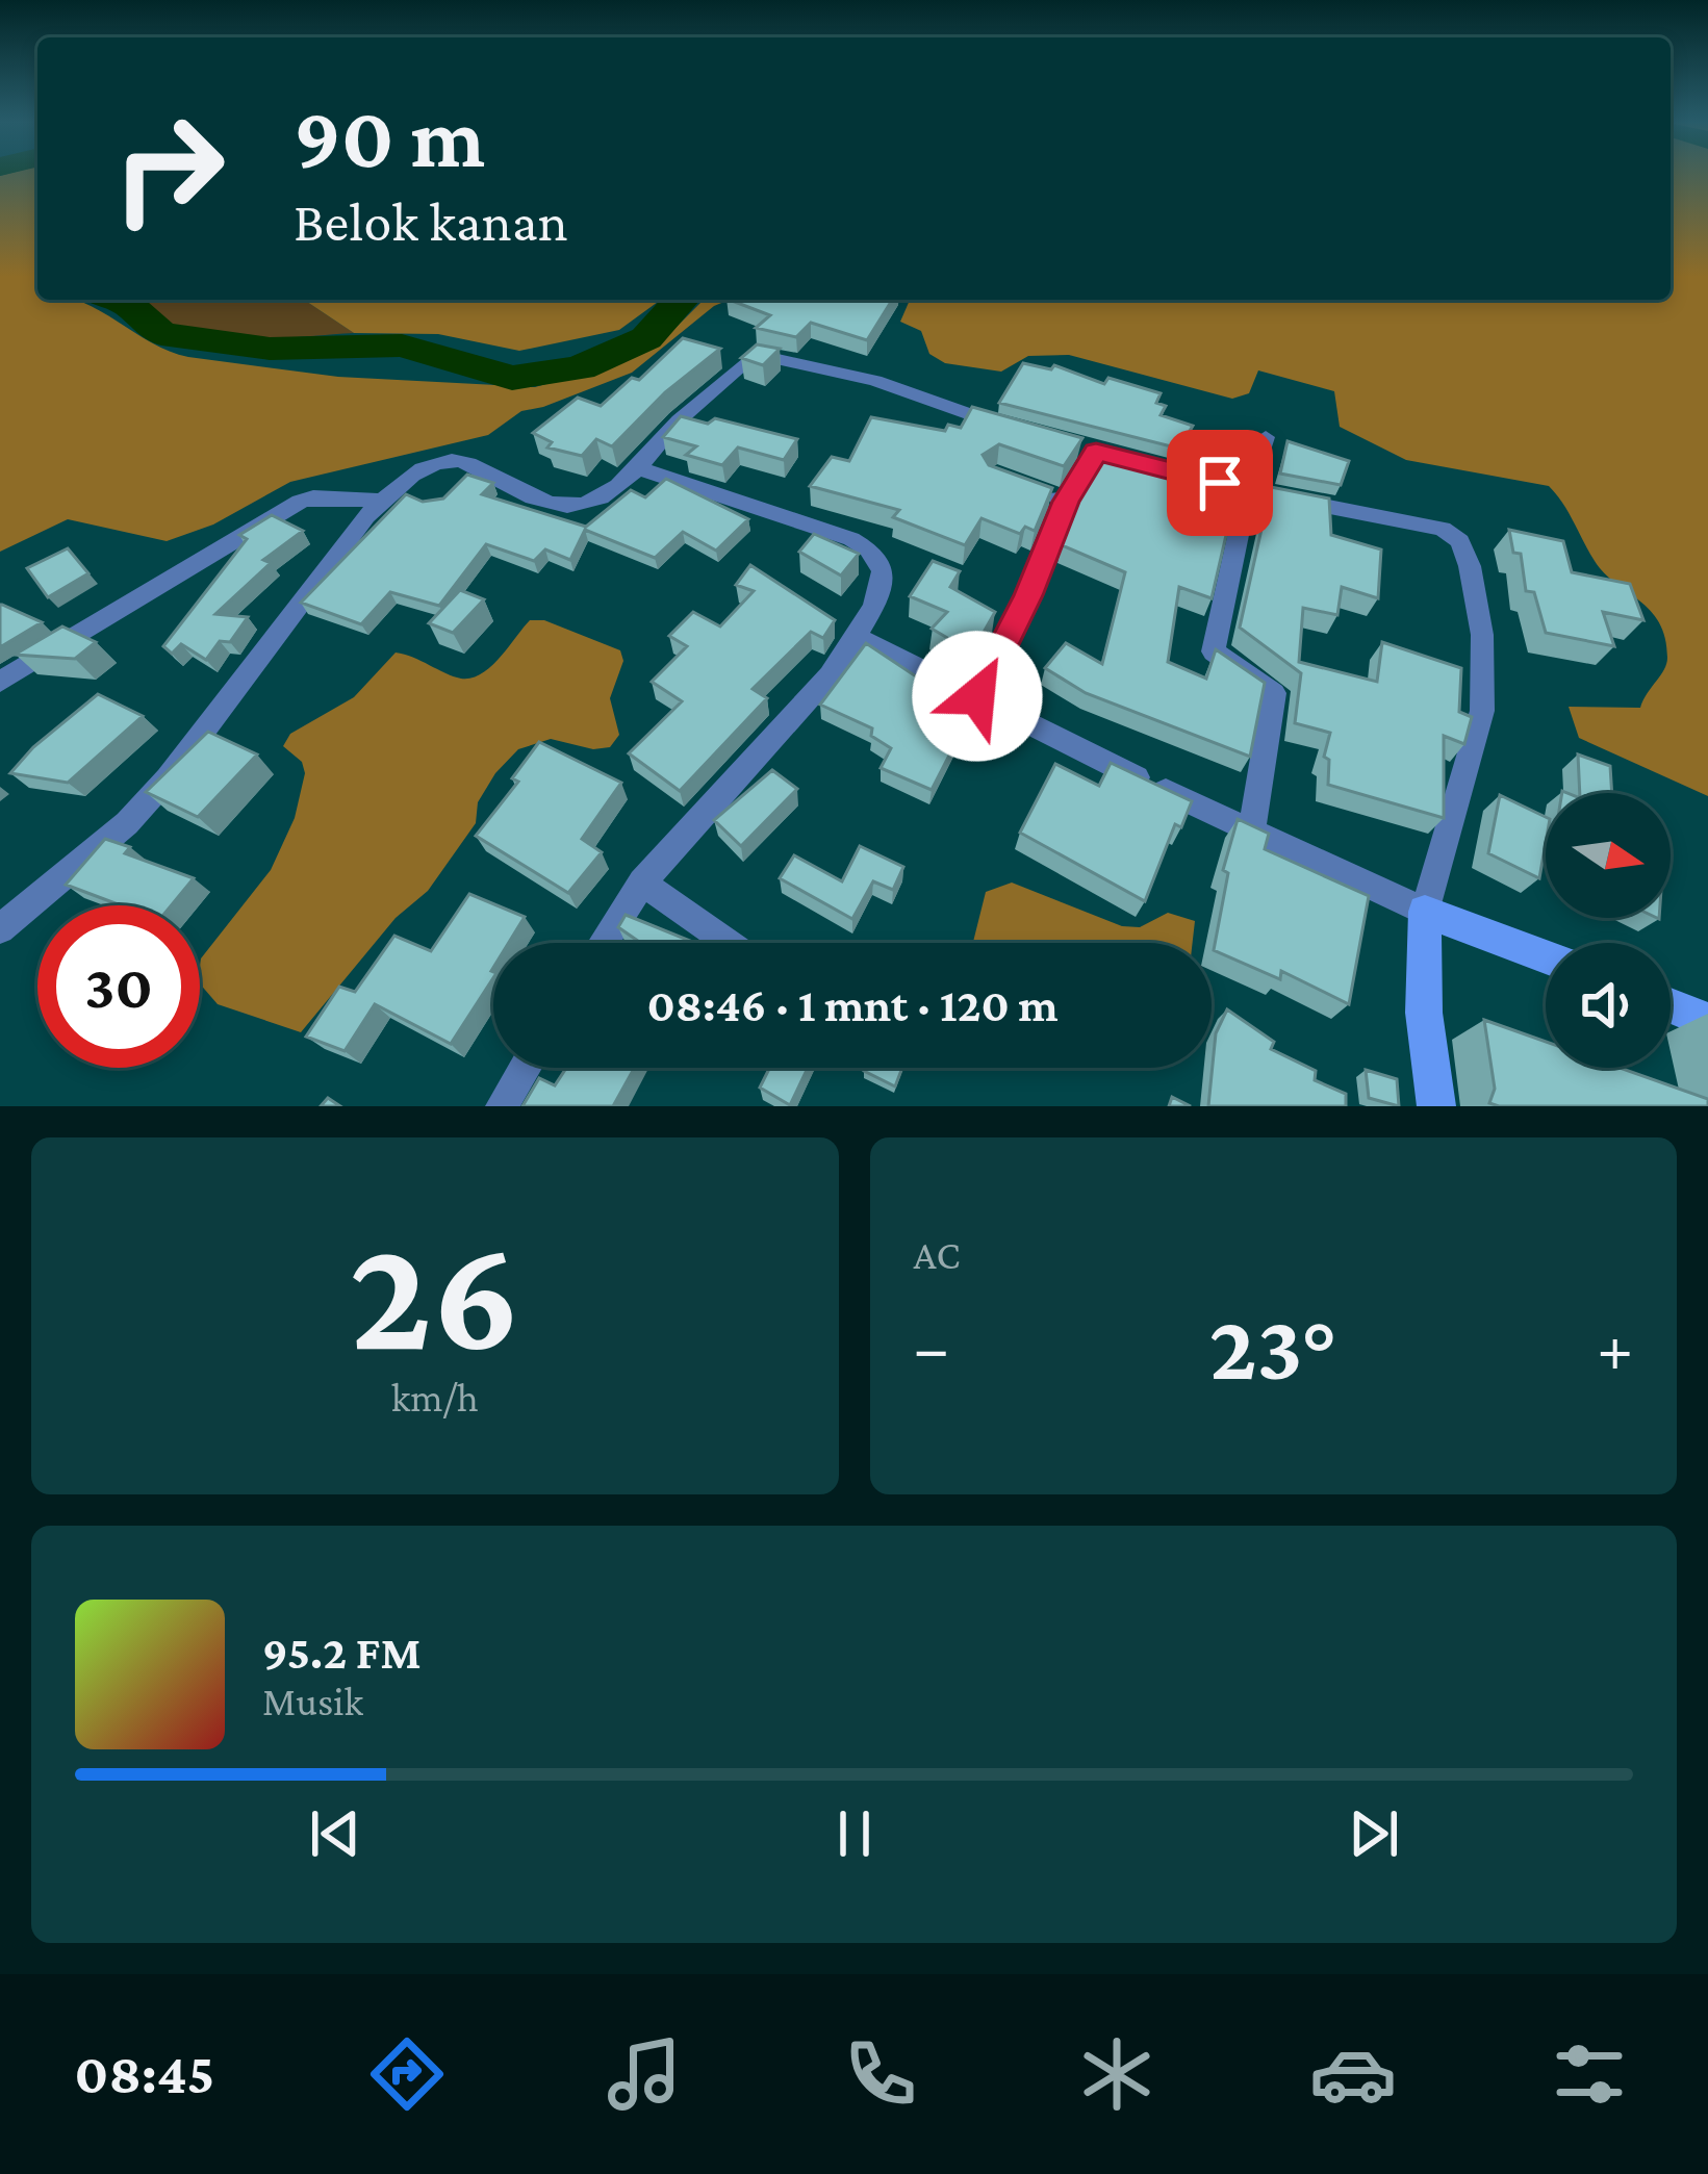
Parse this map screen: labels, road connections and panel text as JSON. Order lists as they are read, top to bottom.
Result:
{
  "north": "right",
  "page": {
    "turn": ["90 m", "Belok kanan"],
    "limit": "30",
    "trip": "08:46 · 1 mnt · 120 m",
    "tile": [
      ["26", "km/h"],
      "AC"
    ],
    "heat": ["−", "23°", "+"],
    "song": ["95.2 FM", "Musik"],
    "tabs": "08:45"
  }
}
